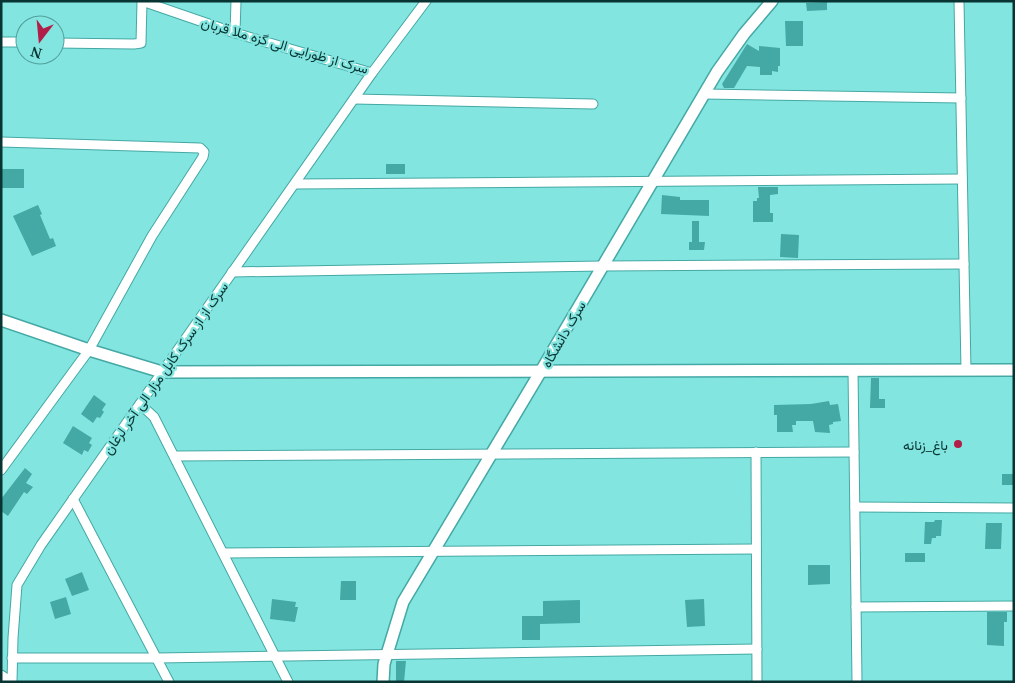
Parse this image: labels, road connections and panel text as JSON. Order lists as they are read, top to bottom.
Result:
{
  "streets": {
    "street": ["سرک از ظورایی الی گزه ملا قربان", "سرک دانشگاه", "سرک از از سرک کابل مزار الی آخر لرغان"]
  },
  "crossings": [
    ["سرک از ظورایی الی گزه ملا قربان", "سرک از از سرک کابل مزار الی آخر لرغان"]
  ],
  "places": ["باغ_زنانه"],
  "north": "bottom"
}
